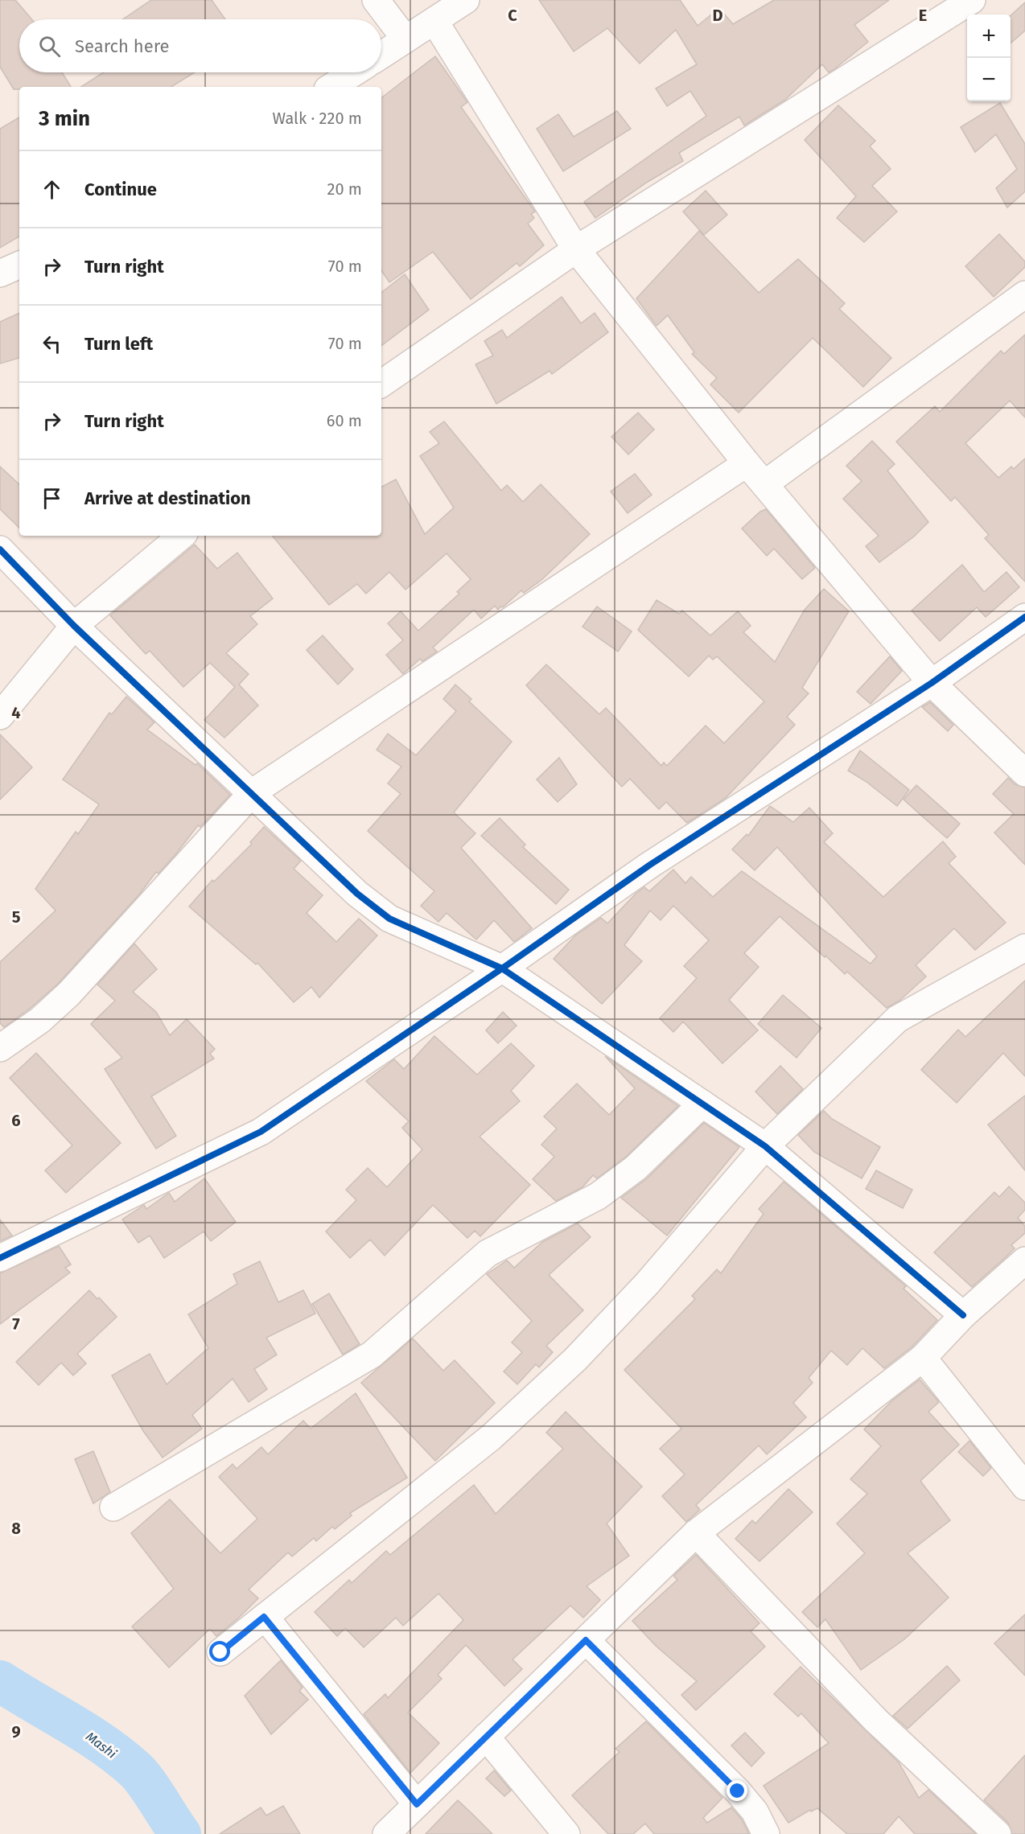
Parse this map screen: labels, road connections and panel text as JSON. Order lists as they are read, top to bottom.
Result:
{
  "water": ["Mashi"],
  "page": {
    "map_buttons": ["+", "−"],
    "search": "Search here",
    "heading": ["3 min", "Walk · 220 m"],
    "list": [
      ["Continue", "20 m"],
      ["Turn right", "70 m"],
      ["Turn left", "70 m"],
      ["Turn right", "60 m"],
      "Arrive at destination"
    ]
  },
  "grid": {
    "columns": ["C", "D", "E"],
    "rows": [
      "4",
      "5",
      "6",
      "7",
      "8",
      "9"
    ]
  }
}
